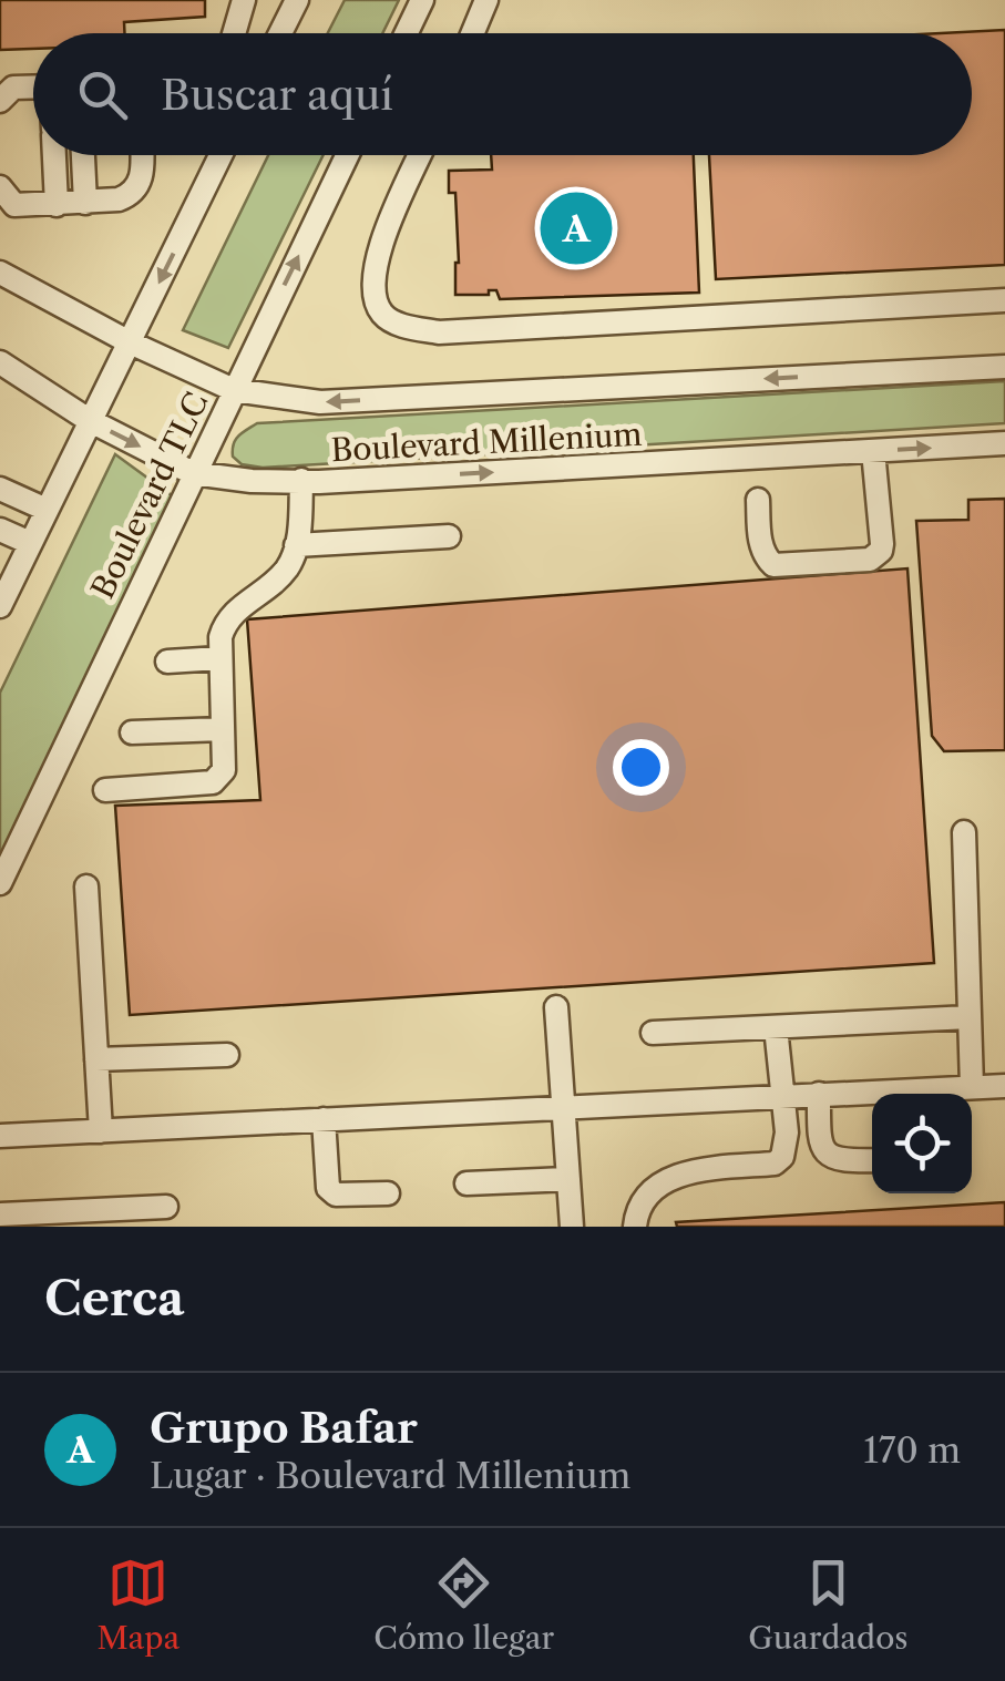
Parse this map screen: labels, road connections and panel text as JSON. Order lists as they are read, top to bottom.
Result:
{
  "streets": {
    "street": ["Boulevard Millenium", "Boulevard TLC"]
  },
  "crossings": [
    ["Boulevard Millenium", "Boulevard TLC"]
  ],
  "page": {
    "search": "Buscar aquí",
    "pins": "A",
    "heading": "Cerca",
    "list": [
      {
        "mark": "A",
        "name": "Grupo Bafar",
        "note": "Lugar · Boulevard Millenium",
        "value": "170 m"
      }
    ],
    "nav": ["Mapa", "Cómo llegar", "Guardados"]
  }
}
